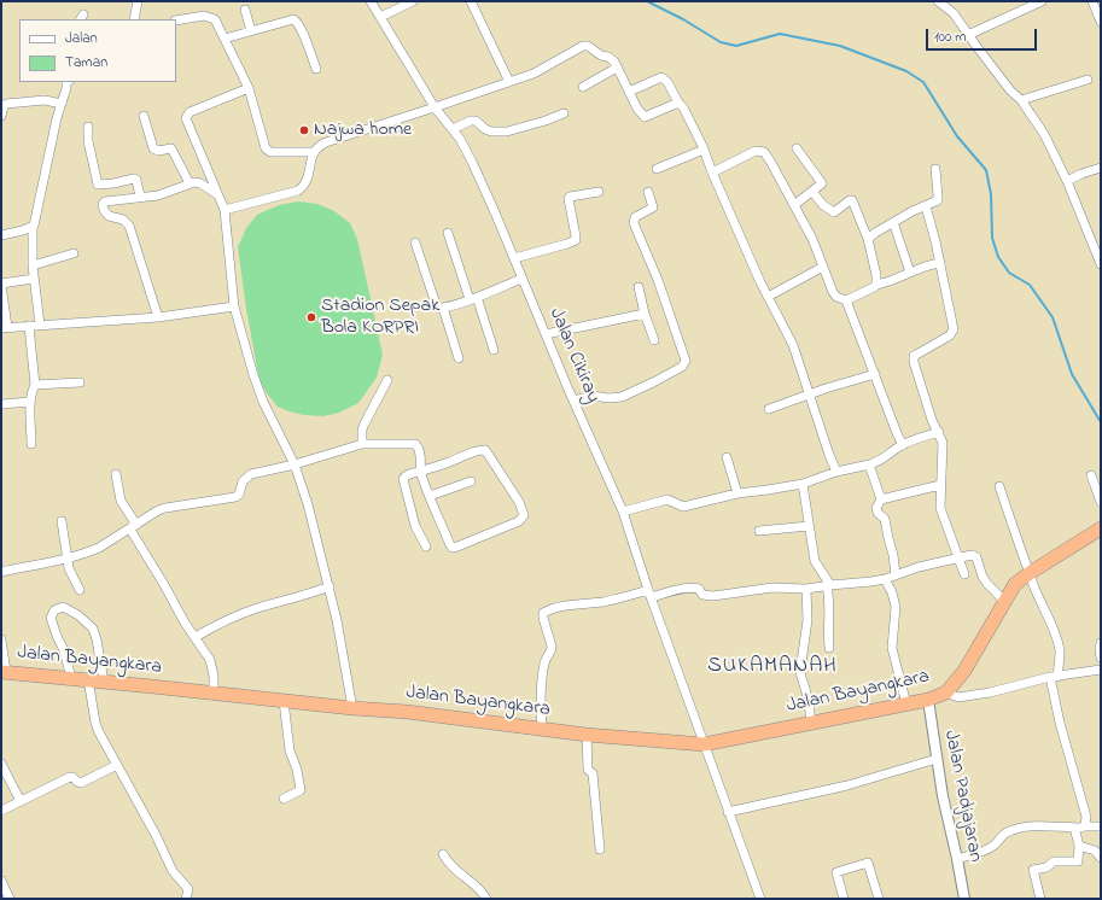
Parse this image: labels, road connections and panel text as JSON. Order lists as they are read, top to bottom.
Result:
{
  "streets": {
    "highway": ["Jalan Bayangkara"],
    "street": ["Jalan Cikiray", "Jalan Padjajaran"]
  },
  "crossings": [
    ["Jalan Cikiray", "Jalan Bayangkara"],
    ["Jalan Bayangkara", "Jalan Padjajaran"]
  ],
  "districts": ["SUKAMANAH"],
  "places": ["Najwa home", "Stadion Sepak Bola KORPRI"],
  "legend": ["Jalan", "Taman"],
  "scale_bar": "100 m"
}
